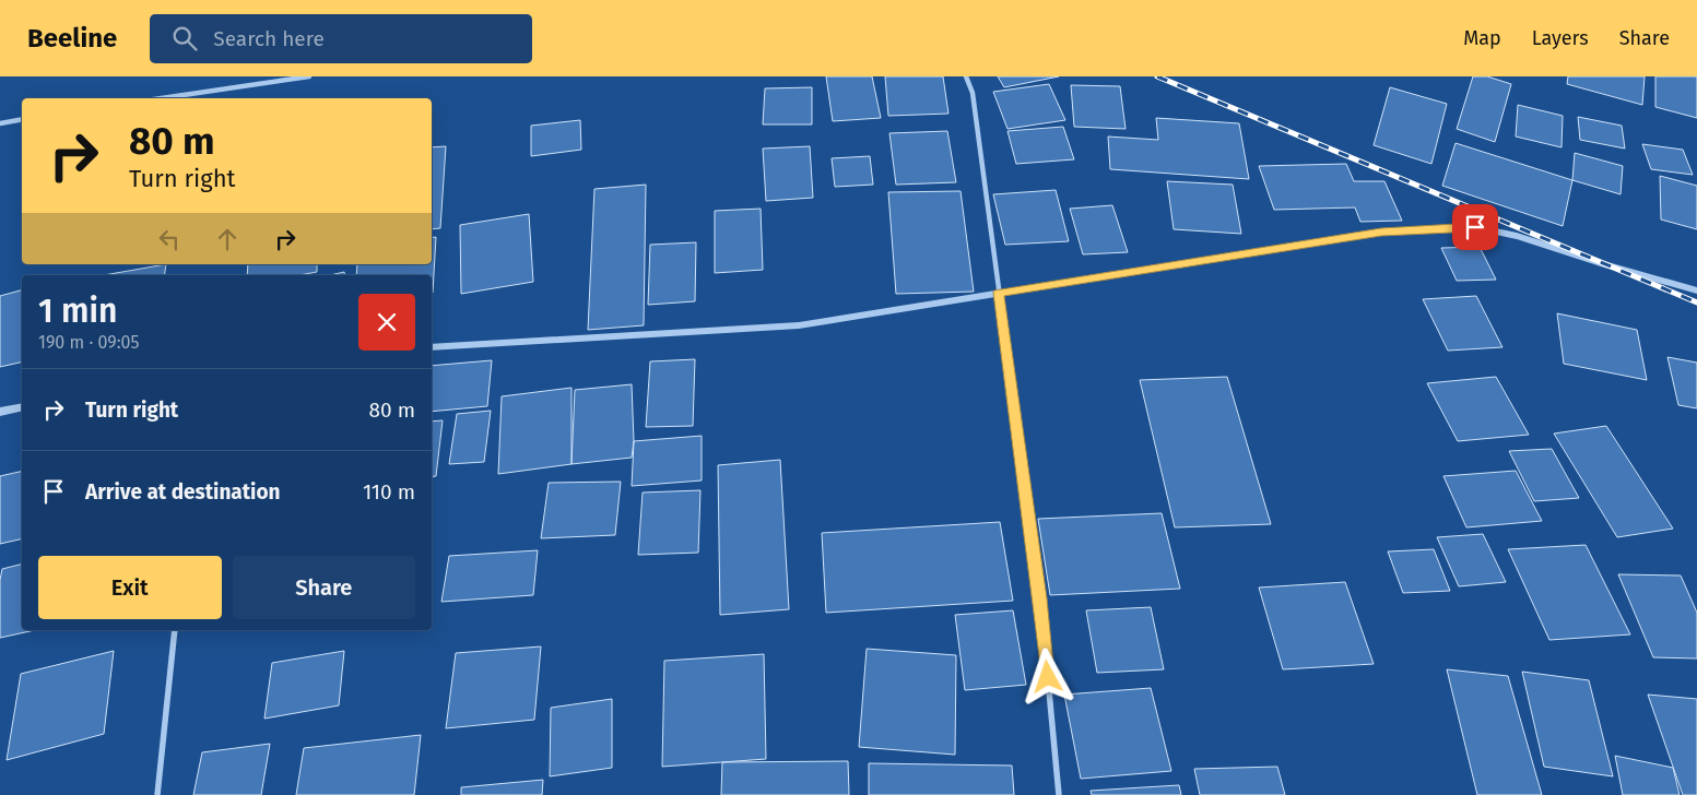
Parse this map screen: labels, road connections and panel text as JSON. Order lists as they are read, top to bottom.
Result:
{
  "page": {
    "header": "Beeline",
    "search": "Search here",
    "nav": ["Map", "Layers", "Share"],
    "turn": ["80 m", "Turn right"],
    "heading": ["1 min", "190 m · 09:05"],
    "list": [
      {
        "name": "Turn right",
        "value": "80 m"
      },
      {
        "name": "Arrive at destination",
        "value": "110 m"
      }
    ],
    "buttons": ["Exit", "Share"]
  }
}
